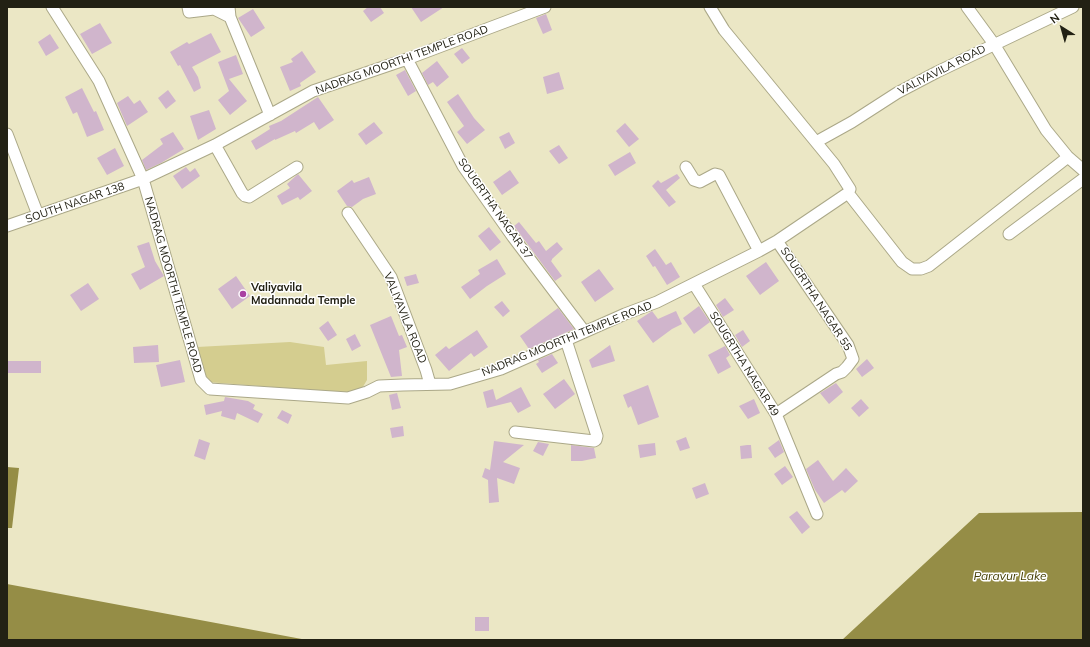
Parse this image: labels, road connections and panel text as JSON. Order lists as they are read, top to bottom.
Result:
{
  "streets": {
    "street": [
      "NADRAG MOORTHI TEMPLE ROAD",
      "VALIYAVILA ROAD",
      "SOUTH NAGAR 138",
      "SOUGRTHA NAGAR 37",
      "SOUGRTHA NAGAR 55",
      "SOUGRTHA NAGAR 49"
    ]
  },
  "crossings": [
    ["NADRAG MOORTHI TEMPLE ROAD", "VALIYAVILA ROAD"],
    ["NADRAG MOORTHI TEMPLE ROAD", "SOUTH NAGAR 138"],
    ["NADRAG MOORTHI TEMPLE ROAD", "SOUGRTHA NAGAR 37"],
    ["NADRAG MOORTHI TEMPLE ROAD", "SOUGRTHA NAGAR 55"],
    ["NADRAG MOORTHI TEMPLE ROAD", "SOUGRTHA NAGAR 49"],
    ["SOUGRTHA NAGAR 55", "SOUGRTHA NAGAR 49"]
  ],
  "water": ["Paravur Lake"],
  "places": ["Valiyavila Madannada Temple"],
  "north": "top left"
}
